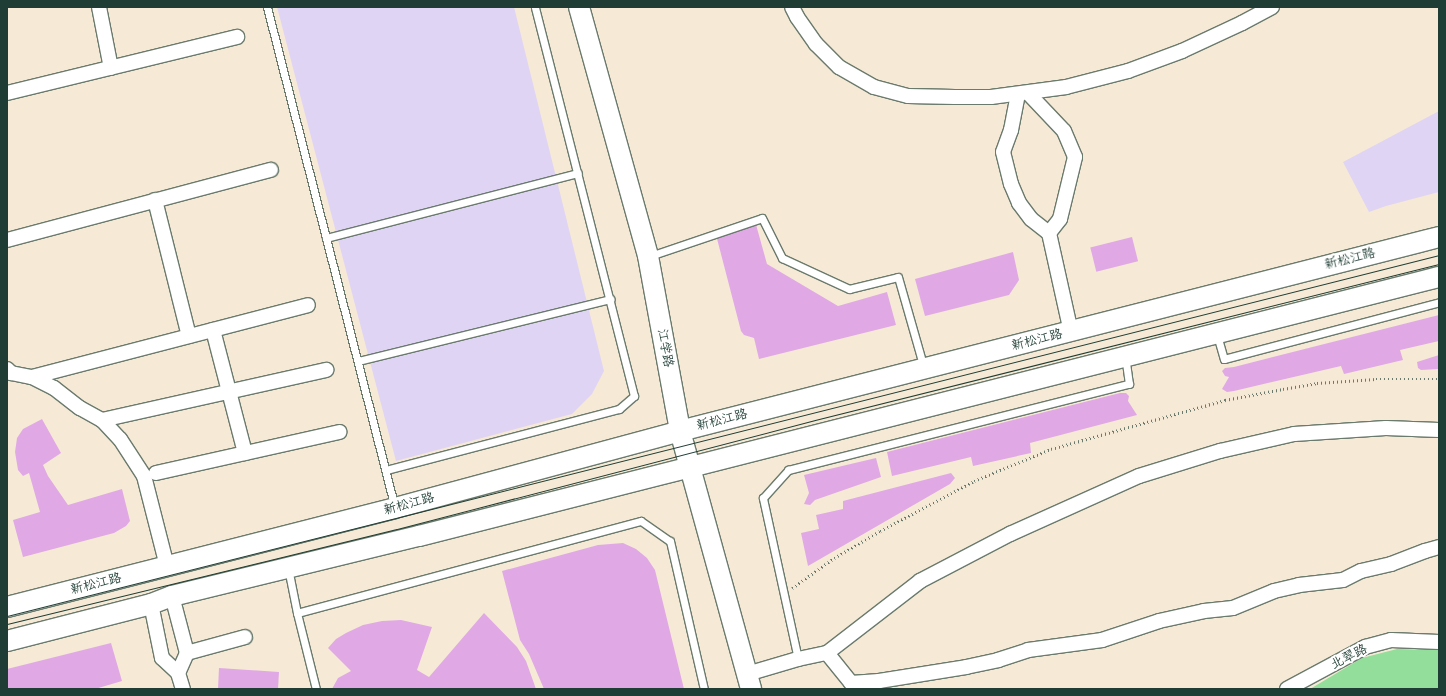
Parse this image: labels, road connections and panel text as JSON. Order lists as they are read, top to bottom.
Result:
{
  "streets": {
    "main road": ["新松江路", "江学路"],
    "street": ["北翠路"]
  },
  "crossings": [
    ["新松江路", "江学路"]
  ]
}
